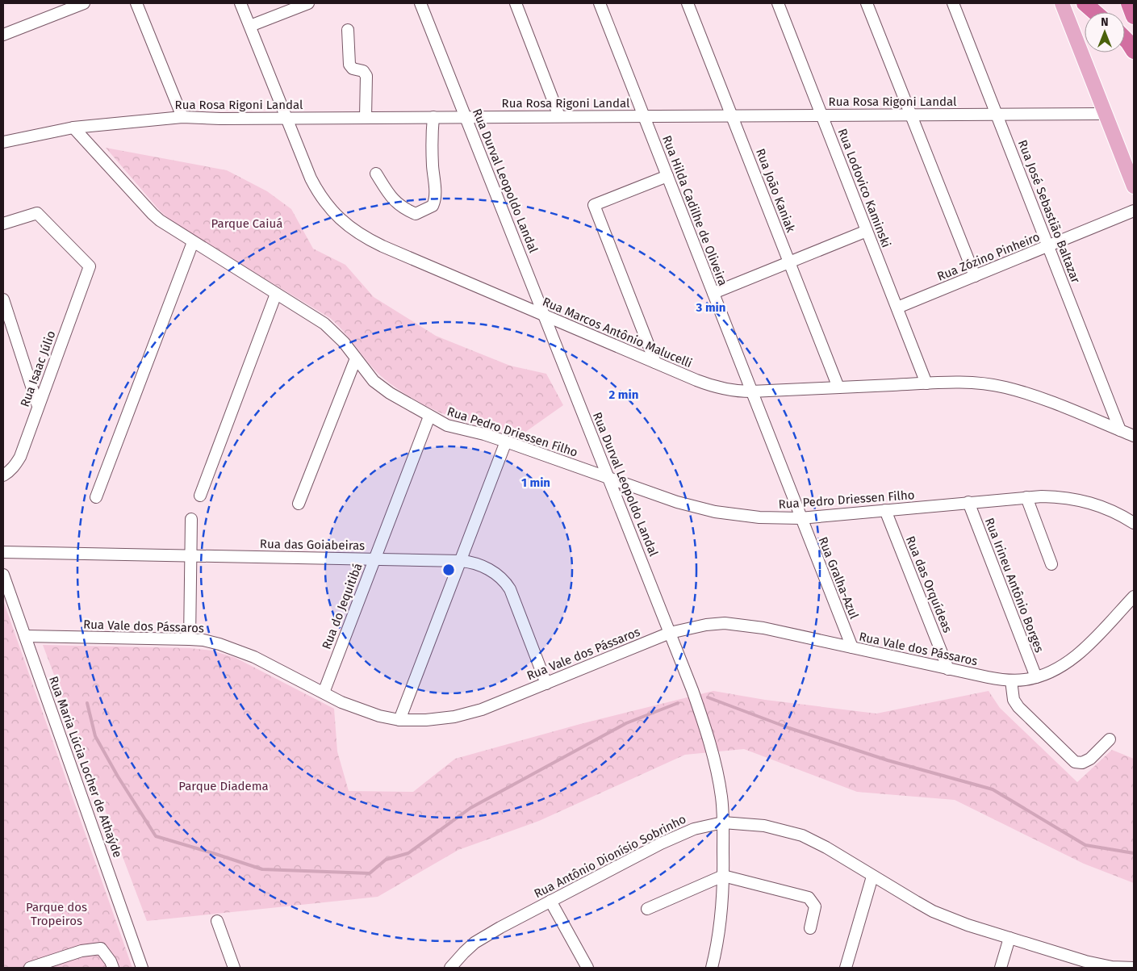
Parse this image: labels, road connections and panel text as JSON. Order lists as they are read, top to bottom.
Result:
{
  "streets": {
    "street": [
      "Rua Rosa Rigoni Landal",
      "Rua Durval Leopoldo Landal",
      "Rua Lodovico Kaminski",
      "Rua João Kaniak",
      "Rua Hilda Cadilhe de Oliveira",
      "Rua José Sebastião Baltazar",
      "Rua Zózino Pinheiro",
      "Rua Marcos Antônio Malucelli",
      "Rua Isaac Júlio",
      "Rua Pedro Driessen Filho",
      "Rua das Goiabeiras",
      "Rua Gralha-Azul",
      "Rua das Orquídeas",
      "Rua Irineu Antônio Borges",
      "Rua do Jequitibá",
      "Rua Vale dos Pássaros",
      "Rua Maria Lúcia Locher de Athaýde",
      "Rua Antônio Dionísio Sobrinho"
    ]
  },
  "crossings": [
    ["Rua Rosa Rigoni Landal", "Rua Durval Leopoldo Landal"],
    ["Rua Rosa Rigoni Landal", "Rua Lodovico Kaminski"],
    ["Rua Rosa Rigoni Landal", "Rua João Kaniak"],
    ["Rua Rosa Rigoni Landal", "Rua Hilda Cadilhe de Oliveira"],
    ["Rua Rosa Rigoni Landal", "Rua José Sebastião Baltazar"],
    ["Rua Rosa Rigoni Landal", "Rua Marcos Antônio Malucelli"],
    ["Rua Rosa Rigoni Landal", "Rua Pedro Driessen Filho"],
    ["Rua Durval Leopoldo Landal", "Rua Marcos Antônio Malucelli"],
    ["Rua Durval Leopoldo Landal", "Rua Pedro Driessen Filho"],
    ["Rua Durval Leopoldo Landal", "Rua Vale dos Pássaros"],
    ["Rua Durval Leopoldo Landal", "Rua Antônio Dionísio Sobrinho"],
    ["Rua Lodovico Kaminski", "Rua Zózino Pinheiro"],
    ["Rua Lodovico Kaminski", "Rua Marcos Antônio Malucelli"],
    ["Rua João Kaniak", "Rua Marcos Antônio Malucelli"],
    ["Rua Hilda Cadilhe de Oliveira", "Rua Marcos Antônio Malucelli"],
    ["Rua Hilda Cadilhe de Oliveira", "Rua Pedro Driessen Filho"],
    ["Rua Hilda Cadilhe de Oliveira", "Rua Gralha-Azul"],
    ["Rua José Sebastião Baltazar", "Rua Zózino Pinheiro"],
    ["Rua José Sebastião Baltazar", "Rua Marcos Antônio Malucelli"],
    ["Rua Pedro Driessen Filho", "Rua Gralha-Azul"],
    ["Rua Pedro Driessen Filho", "Rua das Orquídeas"],
    ["Rua Pedro Driessen Filho", "Rua Irineu Antônio Borges"],
    ["Rua Pedro Driessen Filho", "Rua do Jequitibá"],
    ["Rua das Goiabeiras", "Rua do Jequitibá"],
    ["Rua das Goiabeiras", "Rua Vale dos Pássaros"],
    ["Rua Gralha-Azul", "Rua Vale dos Pássaros"],
    ["Rua das Orquídeas", "Rua Vale dos Pássaros"],
    ["Rua Irineu Antônio Borges", "Rua Vale dos Pássaros"],
    ["Rua do Jequitibá", "Rua Vale dos Pássaros"],
    ["Rua Vale dos Pássaros", "Rua Maria Lúcia Locher de Athaýde"]
  ],
  "parks": ["Parque Caiuá", "Parque Diadema", "Parque dos Tropeiros"],
  "north": "top",
  "rings": ["3 min", "2 min", "1 min"]
}
